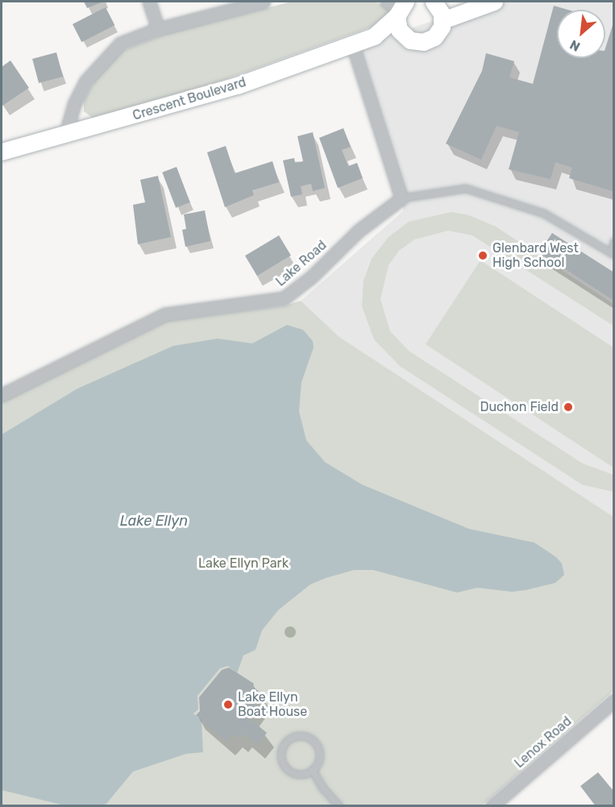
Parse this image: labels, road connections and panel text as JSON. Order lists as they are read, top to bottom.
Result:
{
  "streets": {
    "street": ["Crescent Boulevard", "Lake Road", "Lenox Road"]
  },
  "water": ["Lake Ellyn"],
  "parks": ["Lake Ellyn Park"],
  "places": ["Glenbard West High School", "Duchon Field", "Lake Ellyn Boat House"],
  "north": "bottom left"
}
